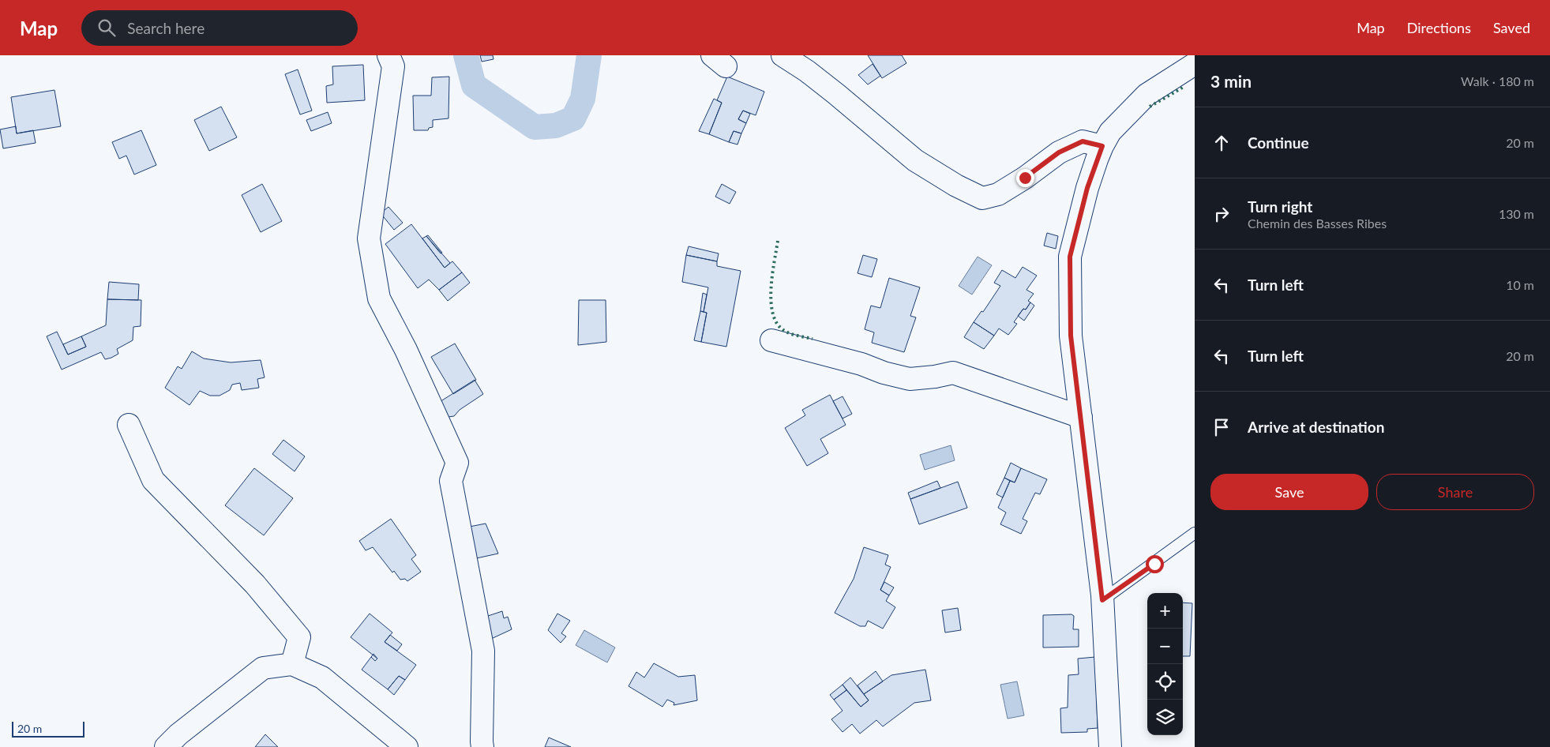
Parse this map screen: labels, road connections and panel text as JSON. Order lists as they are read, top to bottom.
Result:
{
  "scale_bar": "20 m",
  "page": {
    "header": "Map",
    "search": "Search here",
    "nav": ["Map", "Directions", "Saved"],
    "heading": ["3 min", "Walk · 180 m"],
    "list": [
      ["Continue", "20 m"],
      ["Turn right", "Chemin des Basses Ribes", "130 m"],
      ["Turn left", "10 m"],
      ["Turn left", "20 m"],
      "Arrive at destination"
    ],
    "buttons": ["Save", "Share"],
    "map_buttons": ["+", "−"],
    "scale": "20 m"
  }
}
